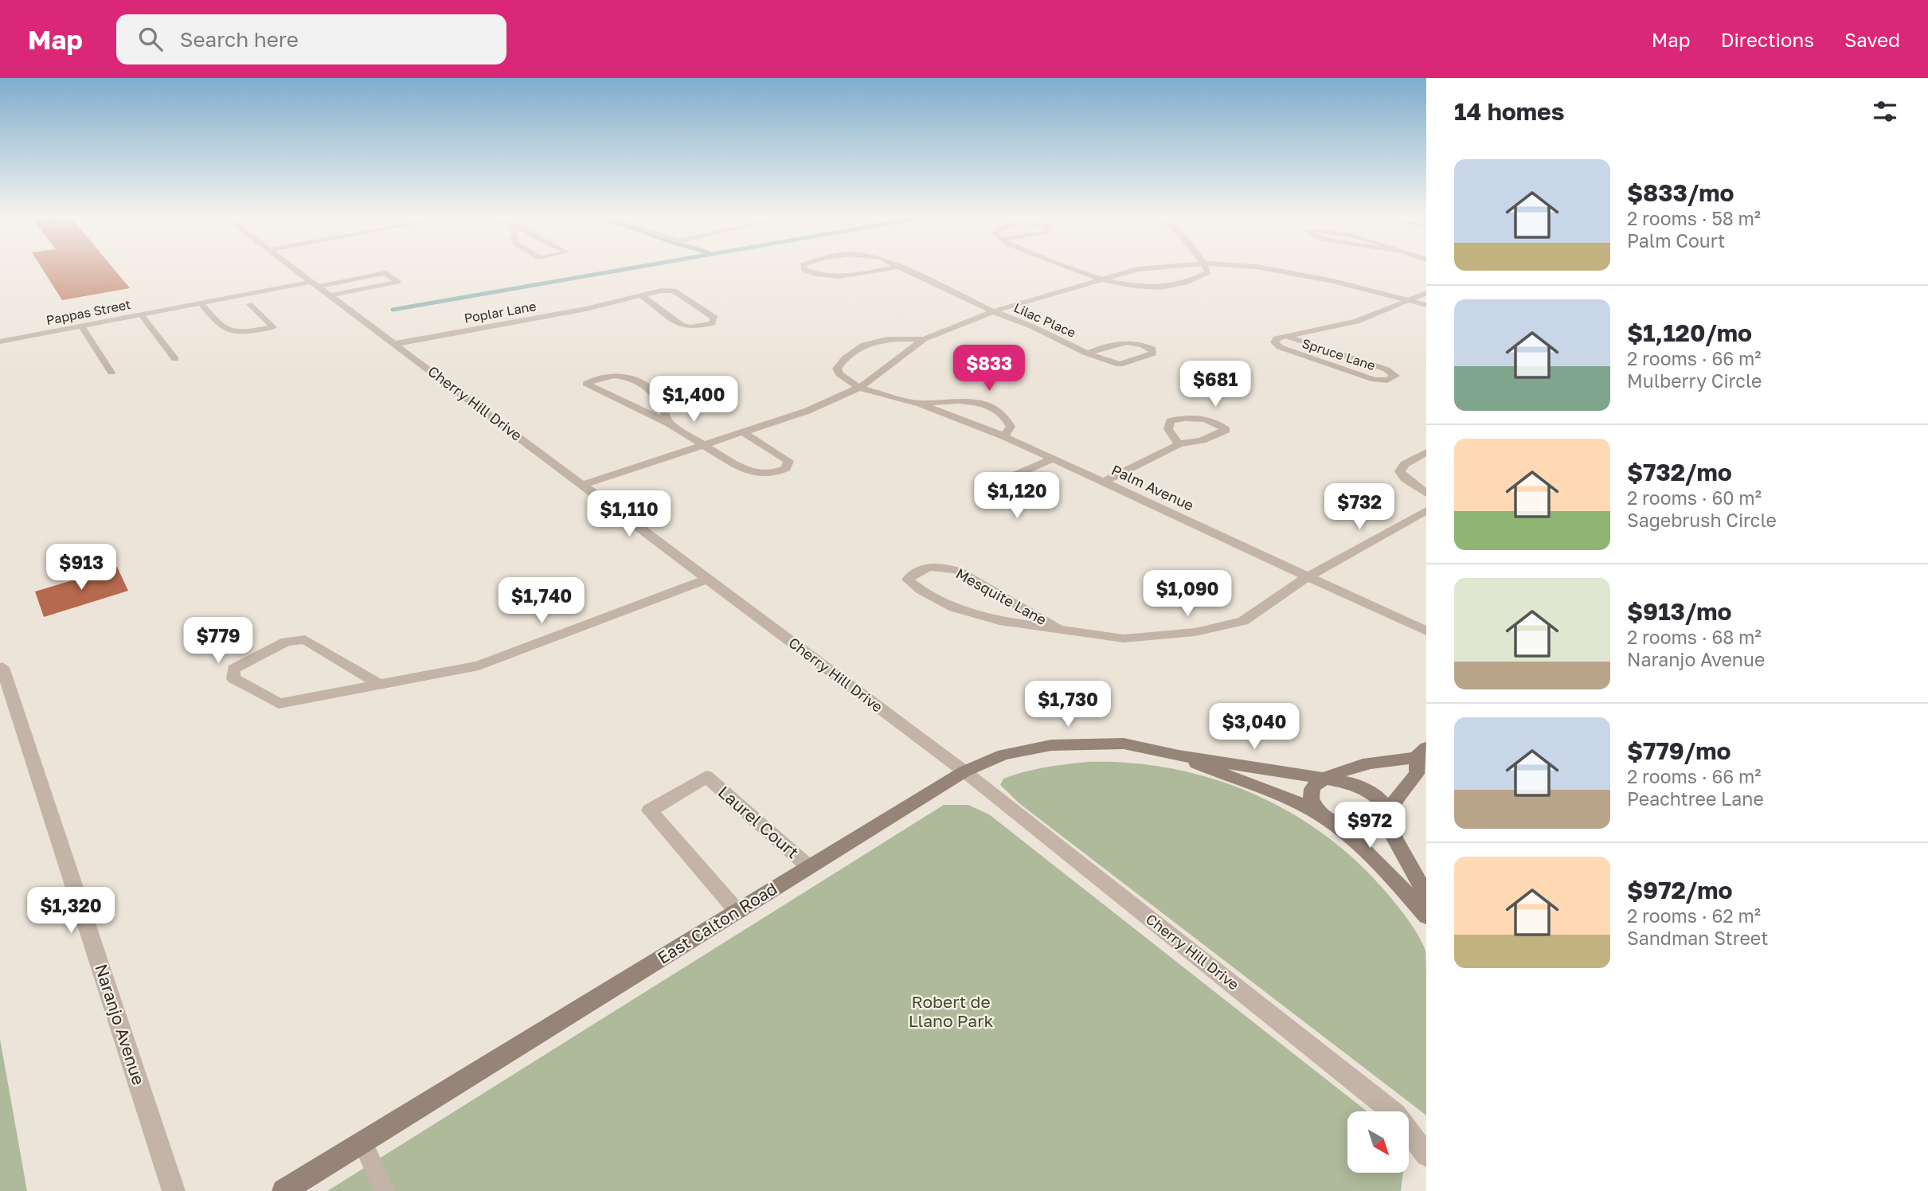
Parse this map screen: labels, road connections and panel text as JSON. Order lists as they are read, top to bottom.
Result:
{
  "streets": {
    "main road": ["East Calton Road"],
    "street": [
      "Pappas Street",
      "Poplar Lane",
      "Lilac Place",
      "Spruce Lane",
      "Cherry Hill Drive",
      "Palm Avenue",
      "Mesquite Lane",
      "Laurel Court",
      "Naranjo Avenue"
    ]
  },
  "crossings": [
    ["Pappas Street", "Cherry Hill Drive"],
    ["Poplar Lane", "Cherry Hill Drive"],
    ["Cherry Hill Drive", "East Calton Road"],
    ["Palm Avenue", "Mesquite Lane"],
    ["Laurel Court", "East Calton Road"]
  ],
  "parks": ["Robert de Llano Park"],
  "north": "bottom right",
  "page": {
    "header": "Map",
    "search": "Search here",
    "nav": ["Map", "Directions", "Saved"],
    "heading": "14 homes",
    "list": [
      {
        "name": "$833/mo",
        "note": "2 rooms · 58 m² · Palm Court"
      },
      {
        "name": "$1,120/mo",
        "note": "2 rooms · 66 m² · Mulberry Circle"
      },
      {
        "name": "$732/mo",
        "note": "2 rooms · 60 m² · Sagebrush Circle"
      },
      {
        "name": "$913/mo",
        "note": "2 rooms · 68 m² · Naranjo Avenue"
      },
      {
        "name": "$779/mo",
        "note": "2 rooms · 66 m² · Peachtree Lane"
      },
      {
        "name": "$972/mo",
        "note": "2 rooms · 62 m² · Sandman Street"
      }
    ],
    "price": [
      "$833",
      "$681",
      "$1,400",
      "$1,120",
      "$732",
      "$1,110",
      "$913",
      "$1,090",
      "$1,740",
      "$779",
      "$1,730",
      "$3,040",
      "$972",
      "$1,320"
    ]
  }
}
